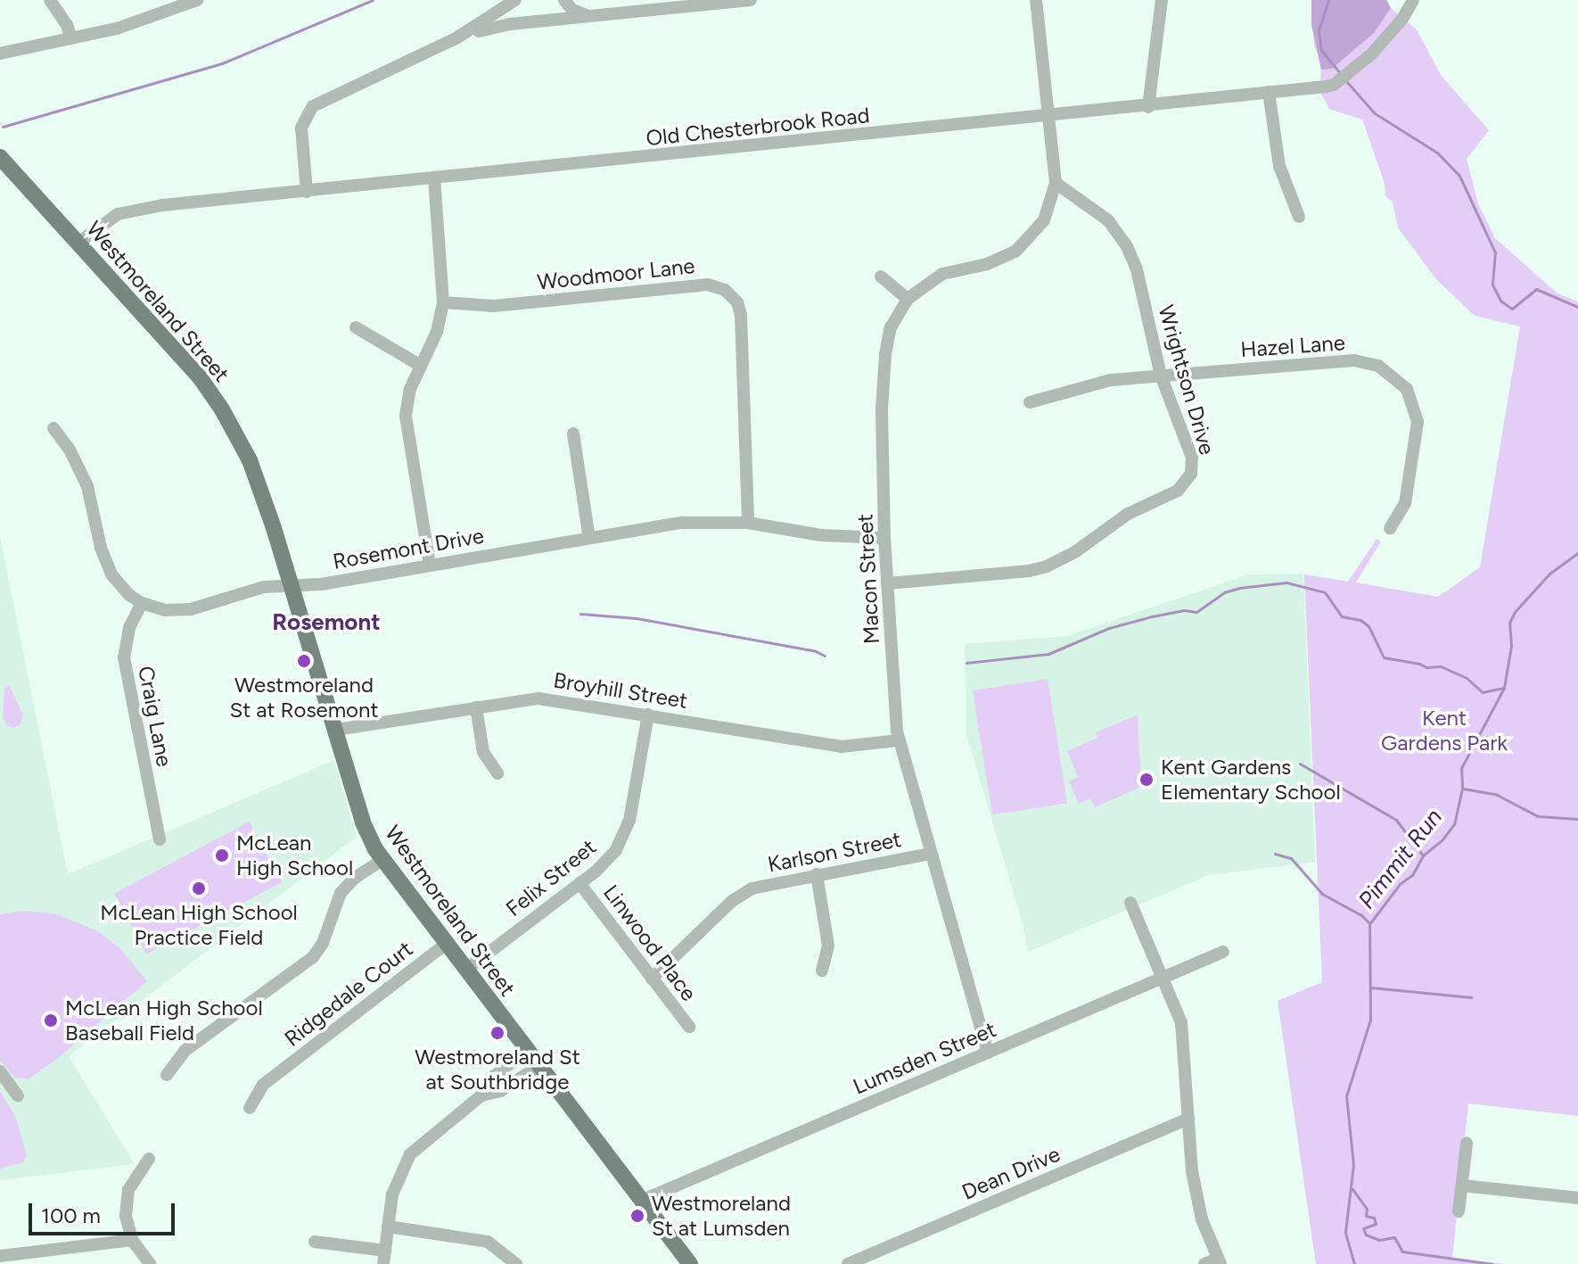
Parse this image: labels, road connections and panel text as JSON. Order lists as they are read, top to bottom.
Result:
{
  "streets": {
    "main road": ["Westmoreland Street"],
    "street": [
      "Old Chesterbrook Road",
      "Woodmoor Lane",
      "Hazel Lane",
      "Wrightson Drive",
      "Rosemont Drive",
      "Macon Street",
      "Broyhill Street",
      "Craig Lane",
      "Karlson Street",
      "Felix Street",
      "Linwood Place",
      "Ridgedale Court",
      "Lumsden Street",
      "Dean Drive"
    ]
  },
  "crossings": [
    ["Old Chesterbrook Road", "Westmoreland Street"],
    ["Woodmoor Lane", "Rosemont Drive"],
    ["Westmoreland Street", "Rosemont Drive"],
    ["Westmoreland Street", "Broyhill Street"],
    ["Westmoreland Street", "Felix Street"],
    ["Westmoreland Street", "Ridgedale Court"],
    ["Westmoreland Street", "Lumsden Street"],
    ["Hazel Lane", "Wrightson Drive"],
    ["Wrightson Drive", "Macon Street"],
    ["Rosemont Drive", "Macon Street"],
    ["Rosemont Drive", "Craig Lane"],
    ["Macon Street", "Broyhill Street"],
    ["Macon Street", "Karlson Street"],
    ["Macon Street", "Lumsden Street"],
    ["Broyhill Street", "Felix Street"],
    ["Karlson Street", "Linwood Place"],
    ["Felix Street", "Linwood Place"]
  ],
  "districts": ["Rosemont"],
  "water": ["Pimmit Run"],
  "parks": ["Kent Gardens Park"],
  "places": [
    "Westmoreland St at Rosemont",
    "Kent Gardens Elementary School",
    "McLean High School",
    "McLean High School Practice Field",
    "McLean High School Baseball Field",
    "Westmoreland St at Southbridge",
    "Westmoreland St at Lumsden"
  ],
  "scale_bar": "100 m"
}
